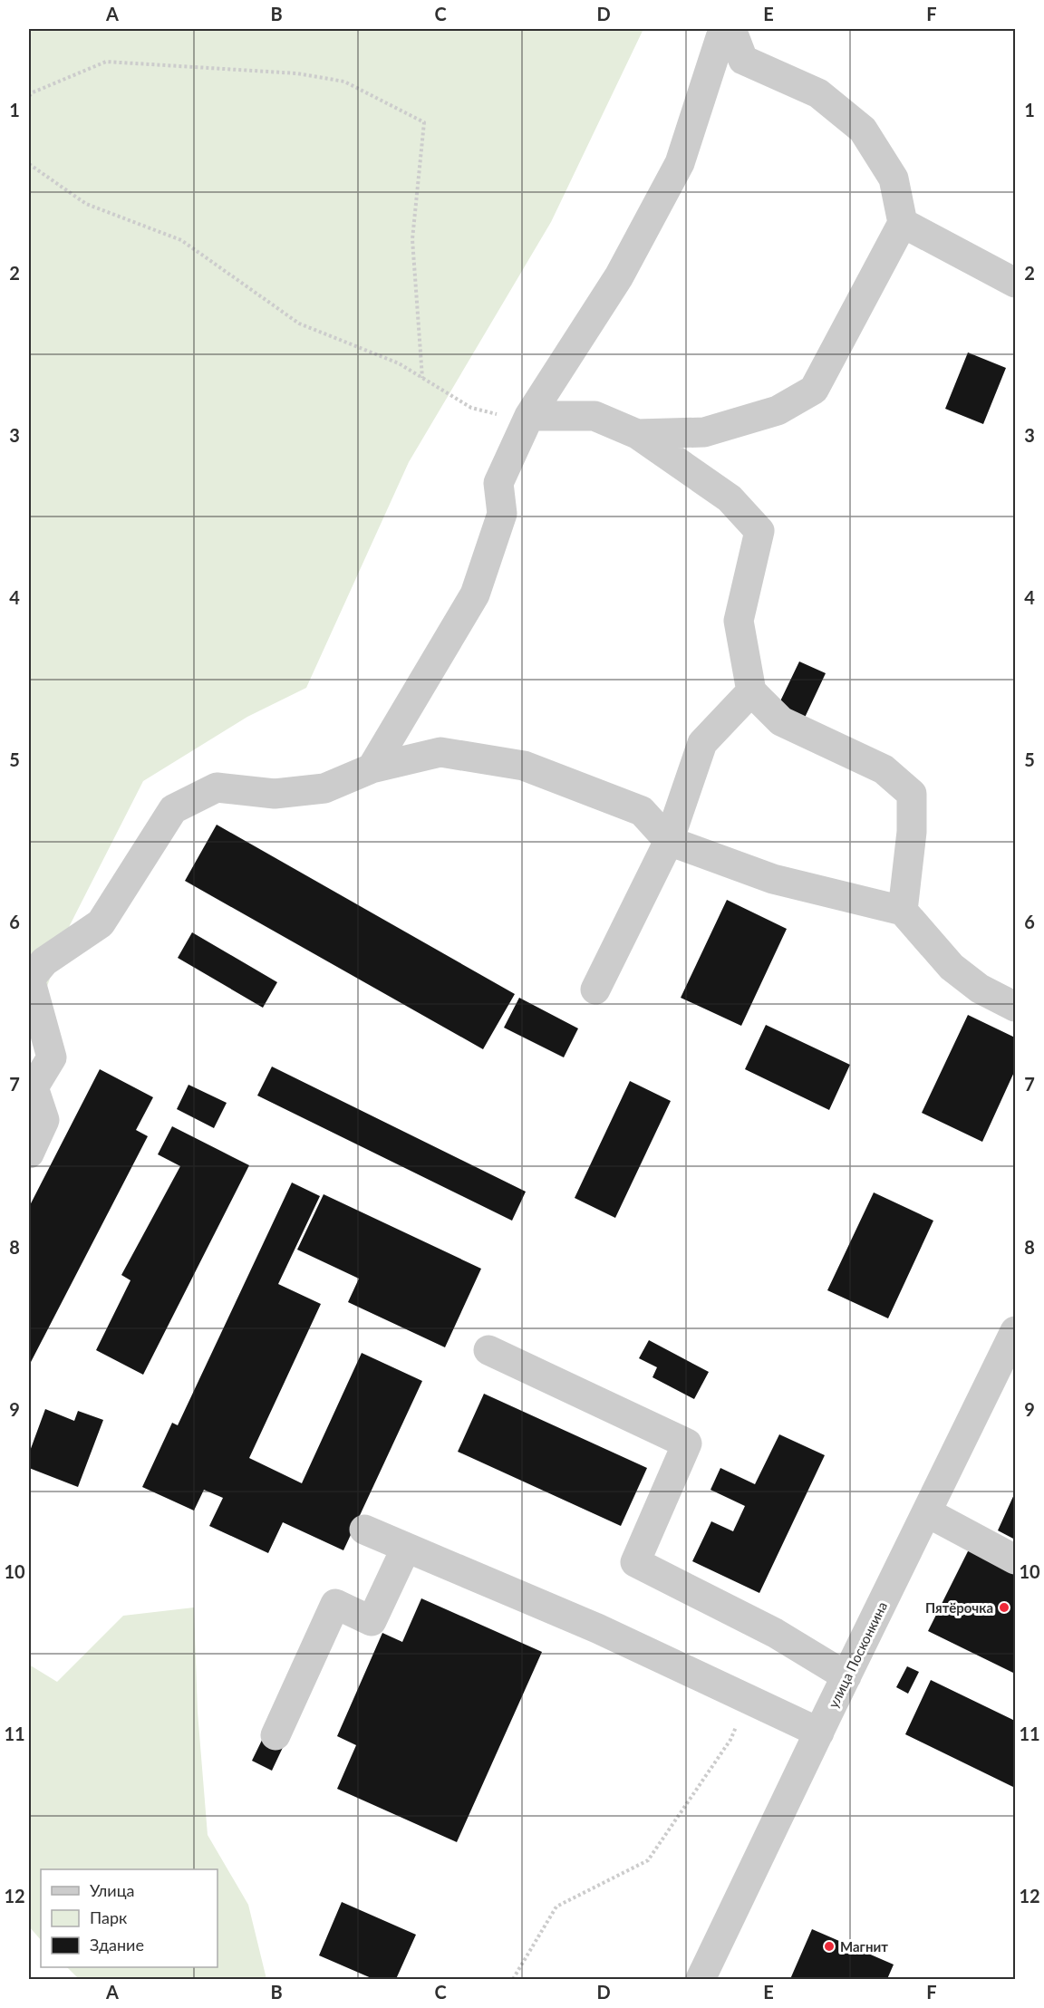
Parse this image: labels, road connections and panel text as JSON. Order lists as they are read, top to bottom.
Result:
{
  "streets": {
    "street": ["улица Посконкина"]
  },
  "places": ["Пятёрочка", "Магнит"],
  "legend": ["Улица", "Парк", "Здание"],
  "grid": {
    "columns": [
      "A",
      "B",
      "C",
      "D",
      "E",
      "F"
    ],
    "rows": [
      "1",
      "2",
      "3",
      "4",
      "5",
      "6",
      "7",
      "8",
      "9",
      "10",
      "11",
      "12"
    ]
  }
}
